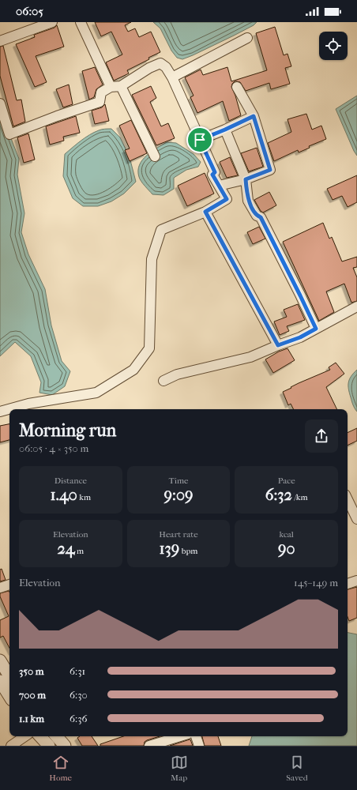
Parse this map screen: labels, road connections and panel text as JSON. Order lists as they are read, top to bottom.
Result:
{
  "page": {
    "status": "06:05",
    "heading": ["Morning run", "06:05 · 4 × 350 m"],
    "stats": [
      ["Distance", "1.40 km"],
      ["Time", "9:09"],
      ["Pace", "6:32 /km"],
      ["Elevation", "24 m"],
      ["Heart rate", "139 bpm"],
      ["kcal", "90"]
    ],
    "chart": ["Elevation", "145–149 m"],
    "list": [
      {
        "name": "350 m",
        "note": "6:31"
      },
      {
        "name": "700 m",
        "note": "6:30"
      },
      {
        "name": "1.1 km",
        "note": "6:36"
      }
    ],
    "tabs": ["Home", "Map", "Saved"]
  }
}
